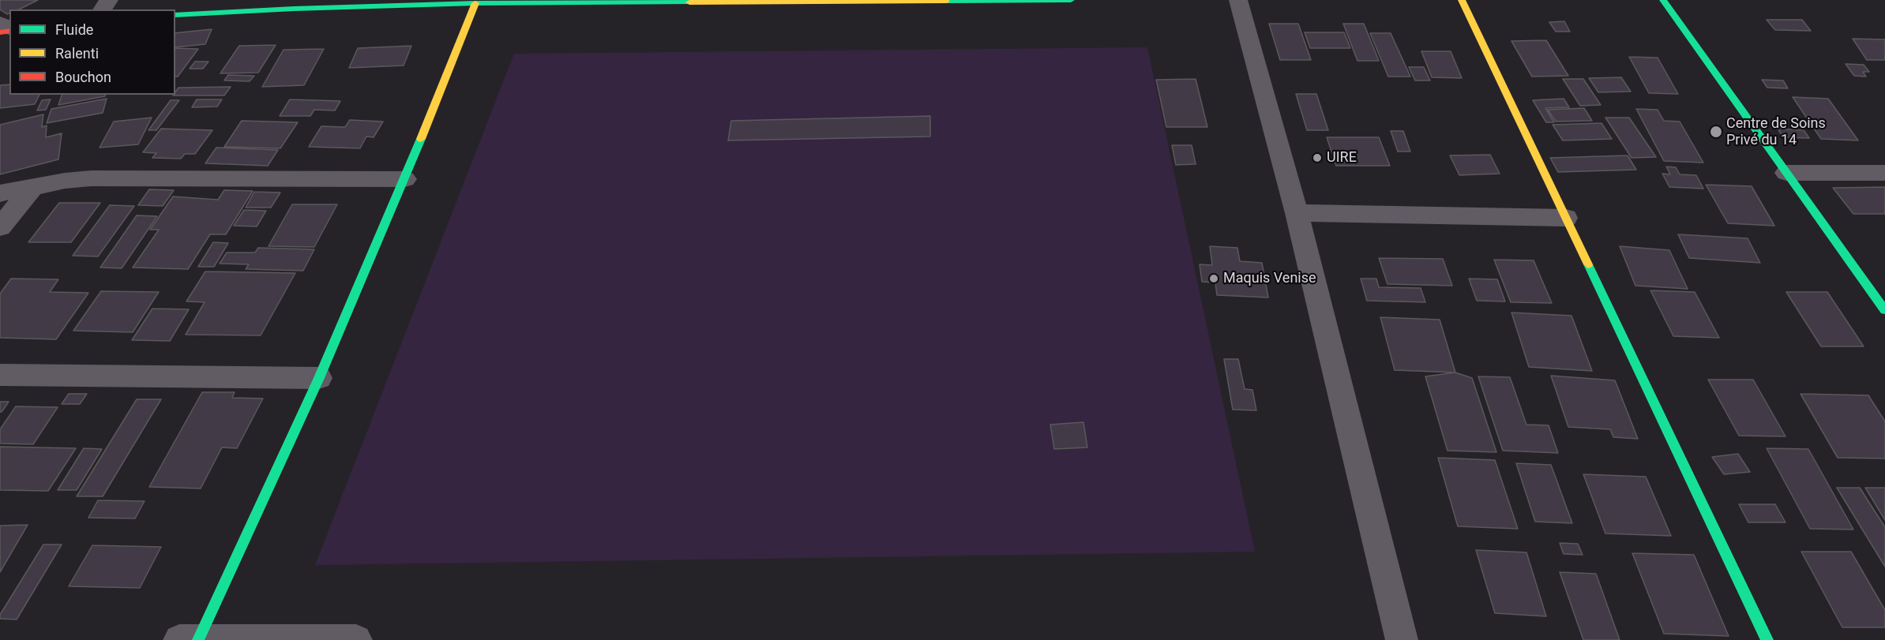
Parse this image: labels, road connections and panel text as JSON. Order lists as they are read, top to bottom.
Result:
{
  "places": ["Centre de Soins Privé du 14", "UIRE", "Maquis Venise"],
  "legend": ["Fluide", "Ralenti", "Bouchon"]
}
